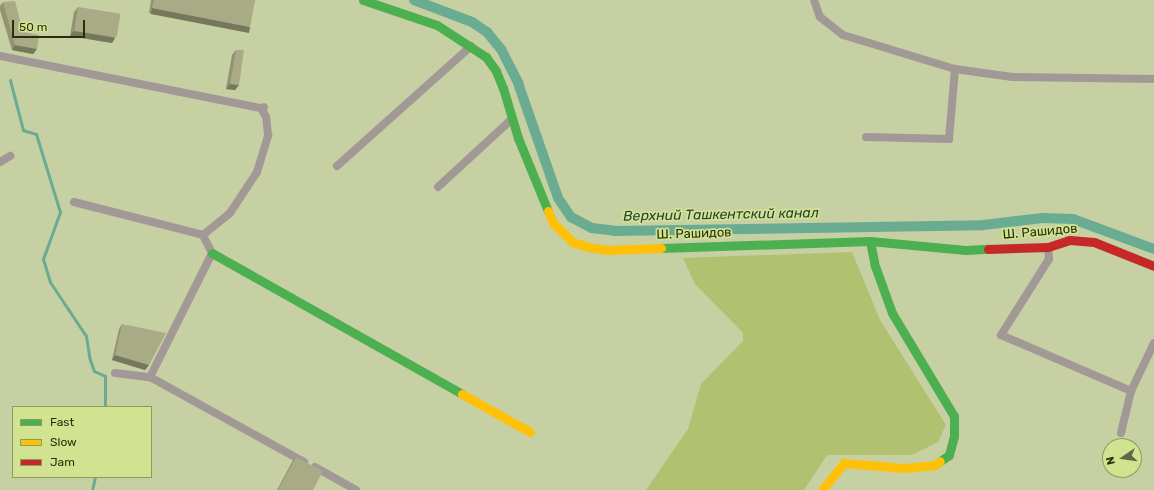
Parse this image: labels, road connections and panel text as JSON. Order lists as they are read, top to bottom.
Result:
{
  "streets": {
    "street": ["Ш. Рашидов"]
  },
  "water": ["Верхний Ташкентский канал"],
  "legend": ["Fast", "Slow", "Jam"],
  "scale_bar": "50 m",
  "north": "left"
}
